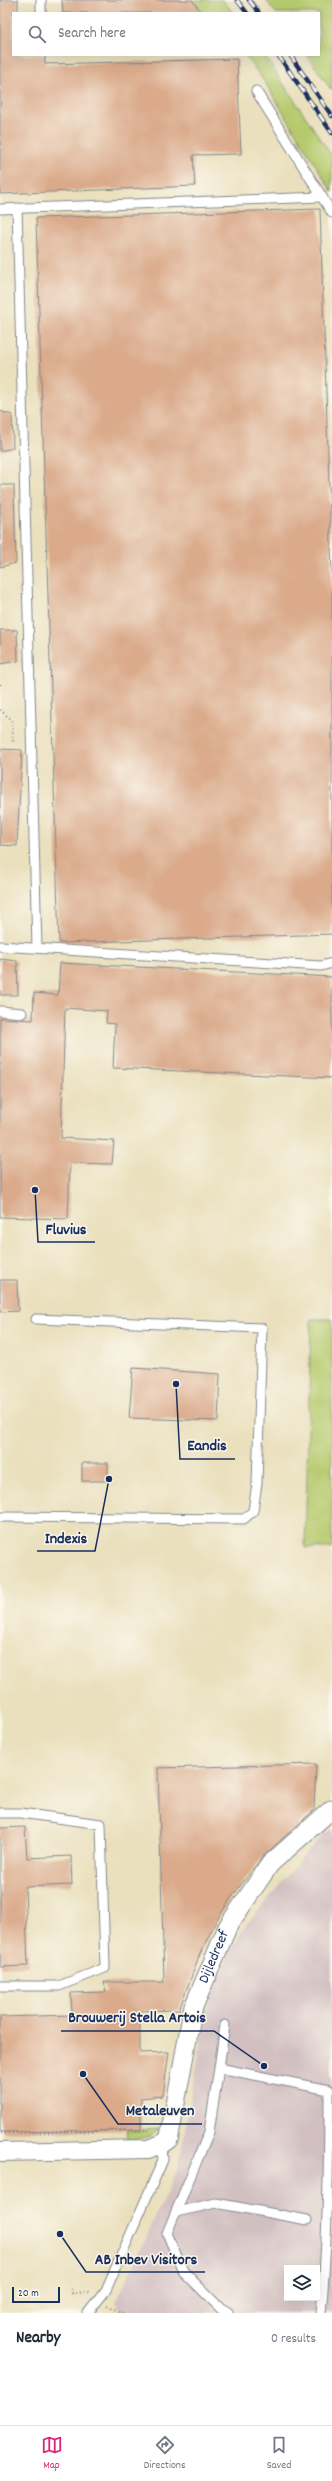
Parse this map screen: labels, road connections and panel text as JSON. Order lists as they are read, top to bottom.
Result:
{
  "streets": {
    "street": ["Dijledreef"]
  },
  "places": [
    "Fluvius",
    "Eandis",
    "Indexis",
    "Brouwerij Stella Artois",
    "Metaleuven",
    "AB Inbev Visitors"
  ],
  "scale_bar": "20 m",
  "page": {
    "search": "Search here",
    "scale": "20 m",
    "heading": ["Nearby", "0 results"],
    "nav": ["Map", "Directions", "Saved"]
  }
}
